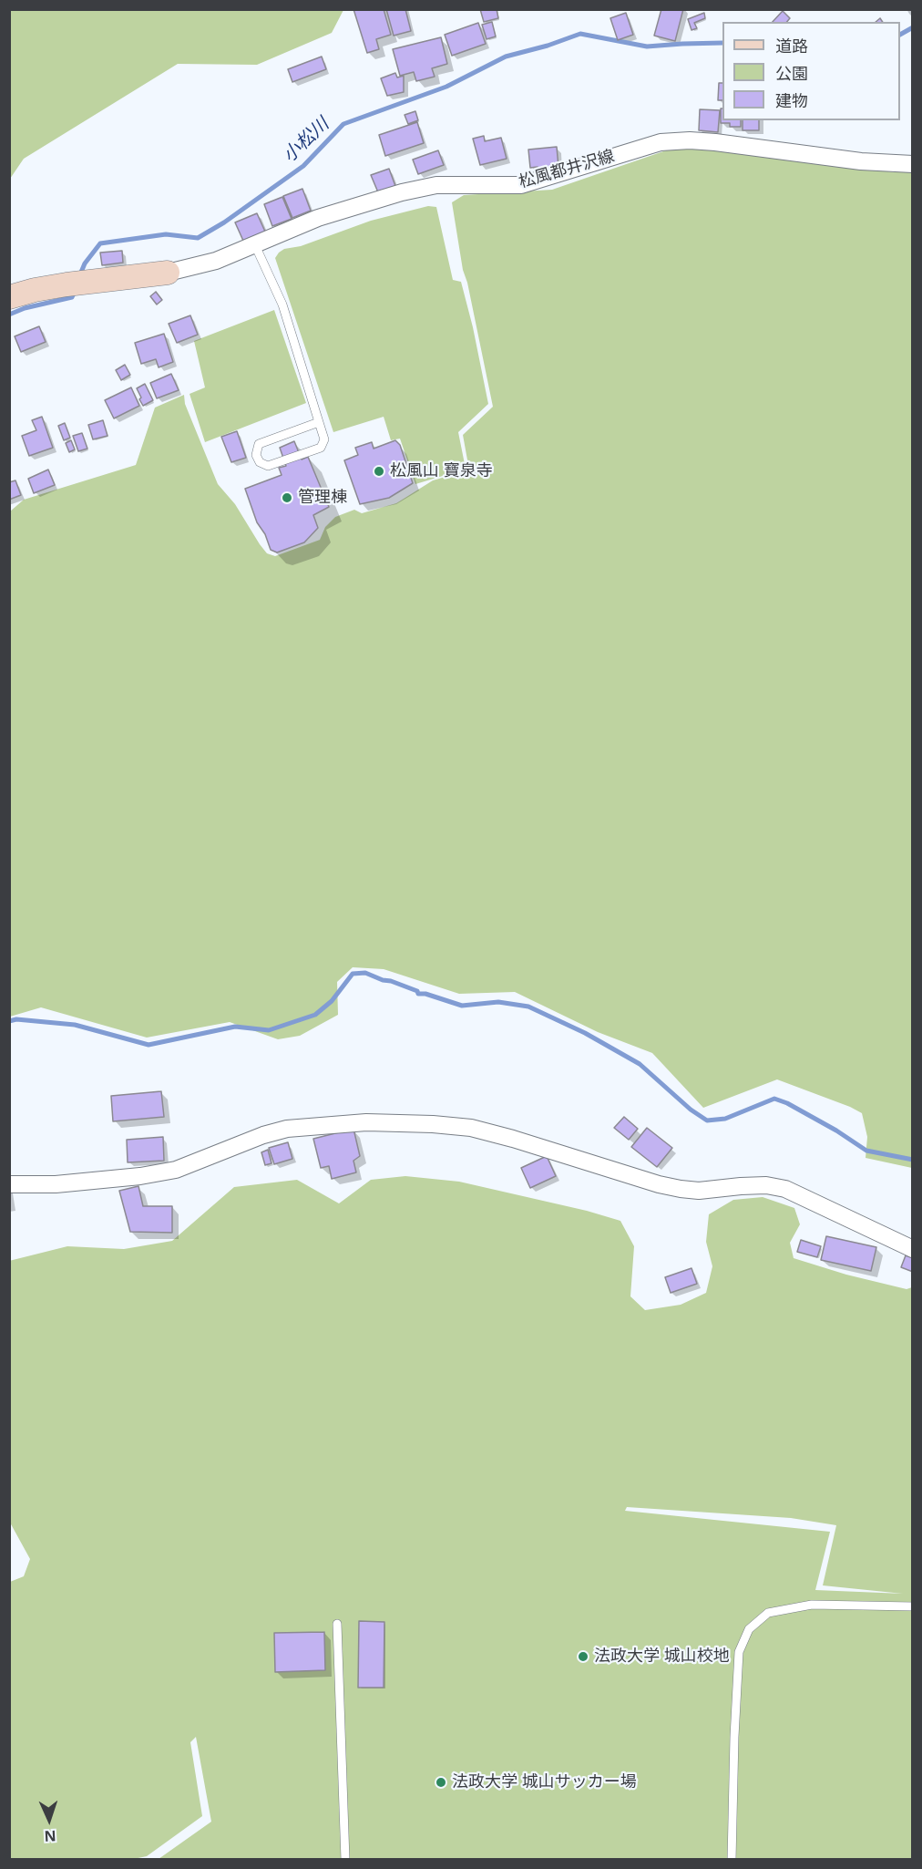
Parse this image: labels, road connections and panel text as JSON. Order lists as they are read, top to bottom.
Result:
{
  "streets": {
    "street": ["松風都井沢線"]
  },
  "water": ["小松川"],
  "places": [
    "松風山 寶泉寺",
    "管理棟",
    "法政大学 城山校地",
    "法政大学 城山サッカー場"
  ],
  "legend": ["道路", "公園", "建物"],
  "north": "bottom"
}
